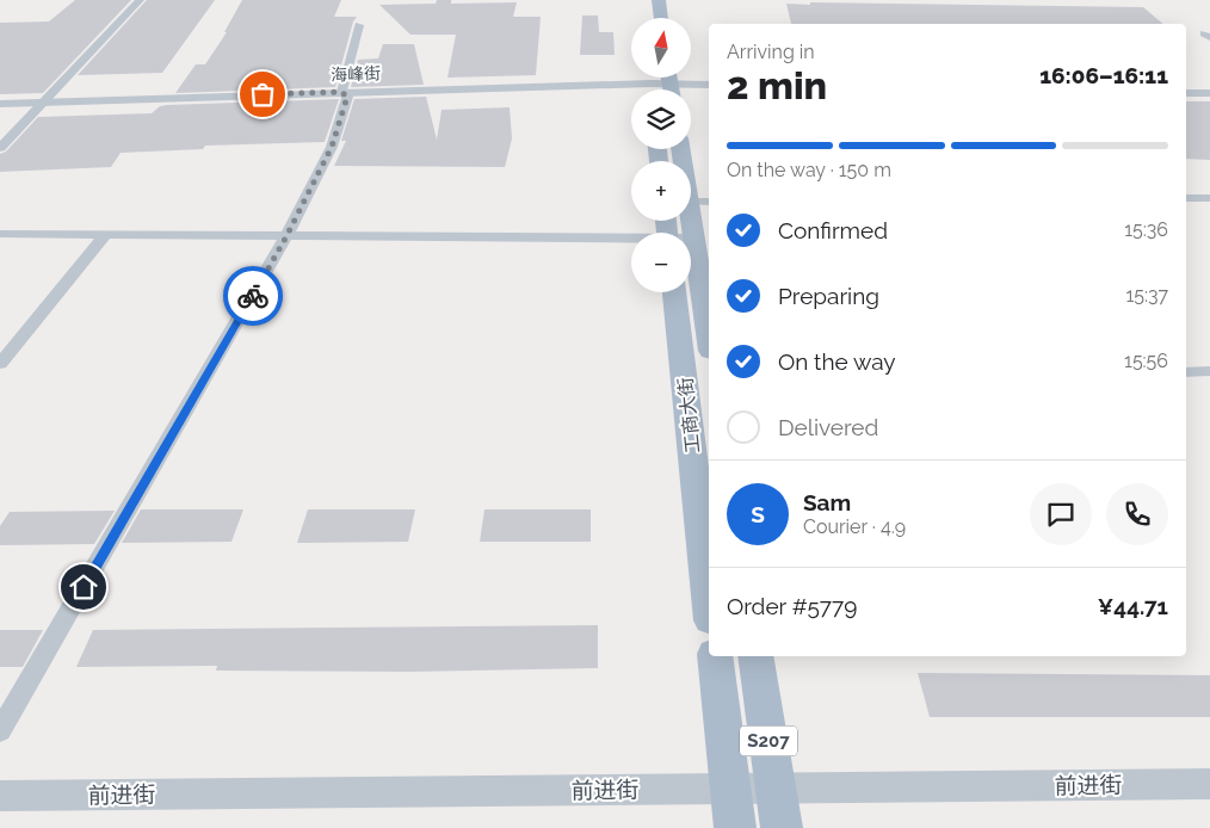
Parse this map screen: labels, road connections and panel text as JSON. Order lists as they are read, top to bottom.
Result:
{
  "streets": {
    "main road": ["工商大街", "S207"],
    "street": ["海峰街", "前进街"]
  },
  "crossings": [
    ["S207", "前进街"]
  ],
  "north": "top",
  "page": {
    "map_buttons": ["+", "−"],
    "heading": ["2 min", "Arriving in", "16:06–16:11"],
    "panel": [
      "Sam",
      "Courier · 4.9",
      "Order #5779",
      "¥44.71"
    ],
    "bar": "On the way · 150 m",
    "list": [
      ["Confirmed", "15:36"],
      ["Preparing", "15:37"],
      ["On the way", "15:56"],
      "Delivered"
    ],
    "round": "S"
  }
}
